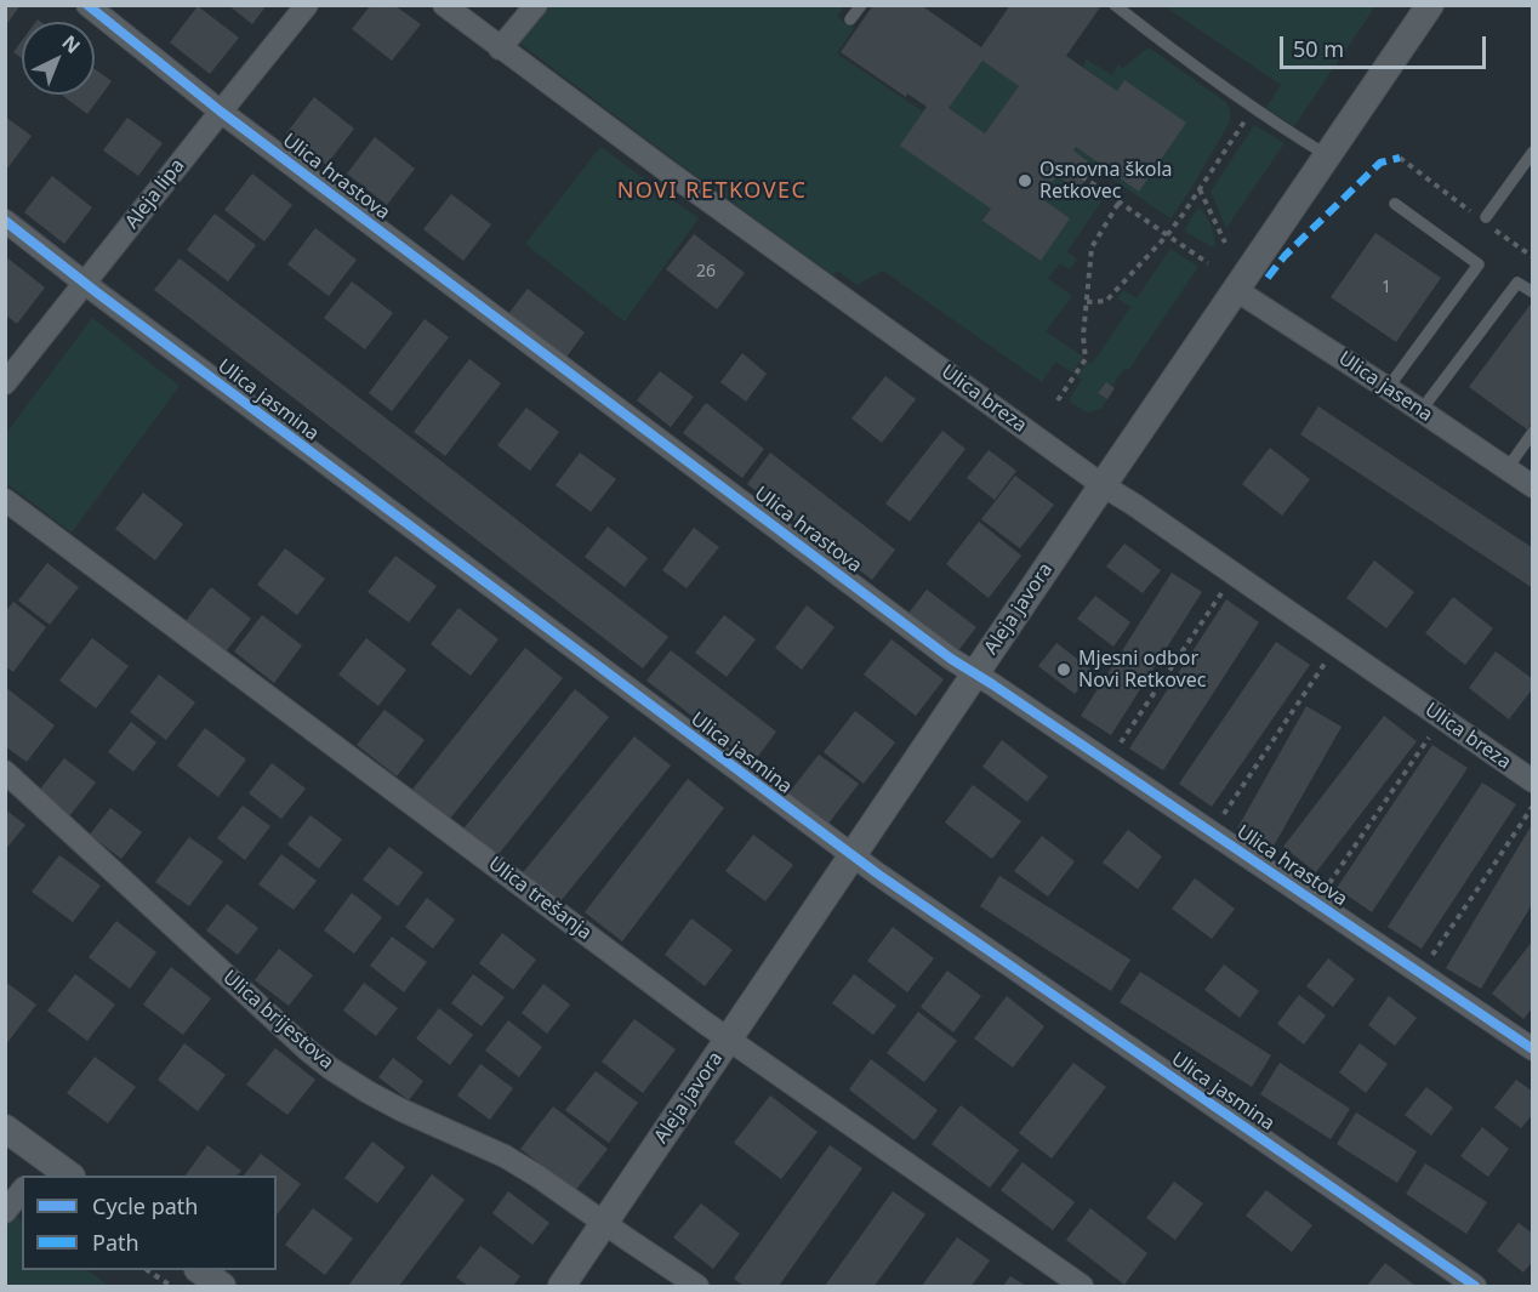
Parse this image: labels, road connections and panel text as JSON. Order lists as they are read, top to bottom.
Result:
{
  "streets": {
    "street": [
      "Ulica hrastova",
      "Aleja lipa",
      "Ulica jasena",
      "Ulica breza",
      "Ulica jasmina",
      "Aleja javora",
      "Ulica trešanja",
      "Ulica brijestova"
    ]
  },
  "crossings": [
    ["Ulica hrastova", "Aleja lipa"],
    ["Ulica hrastova", "Aleja javora"],
    ["Aleja lipa", "Ulica jasmina"],
    ["Ulica jasena", "Aleja javora"],
    ["Ulica breza", "Aleja javora"],
    ["Ulica jasmina", "Aleja javora"],
    ["Aleja javora", "Ulica trešanja"],
    ["Aleja javora", "Ulica brijestova"]
  ],
  "districts": ["NOVI RETKOVEC"],
  "places": ["Osnovna škola Retkovec", "Mjesni odbor Novi Retkovec"],
  "house_numbers": ["26", "1"],
  "legend": ["Cycle path", "Path"],
  "scale_bar": "50 m",
  "north": "top right"
}
